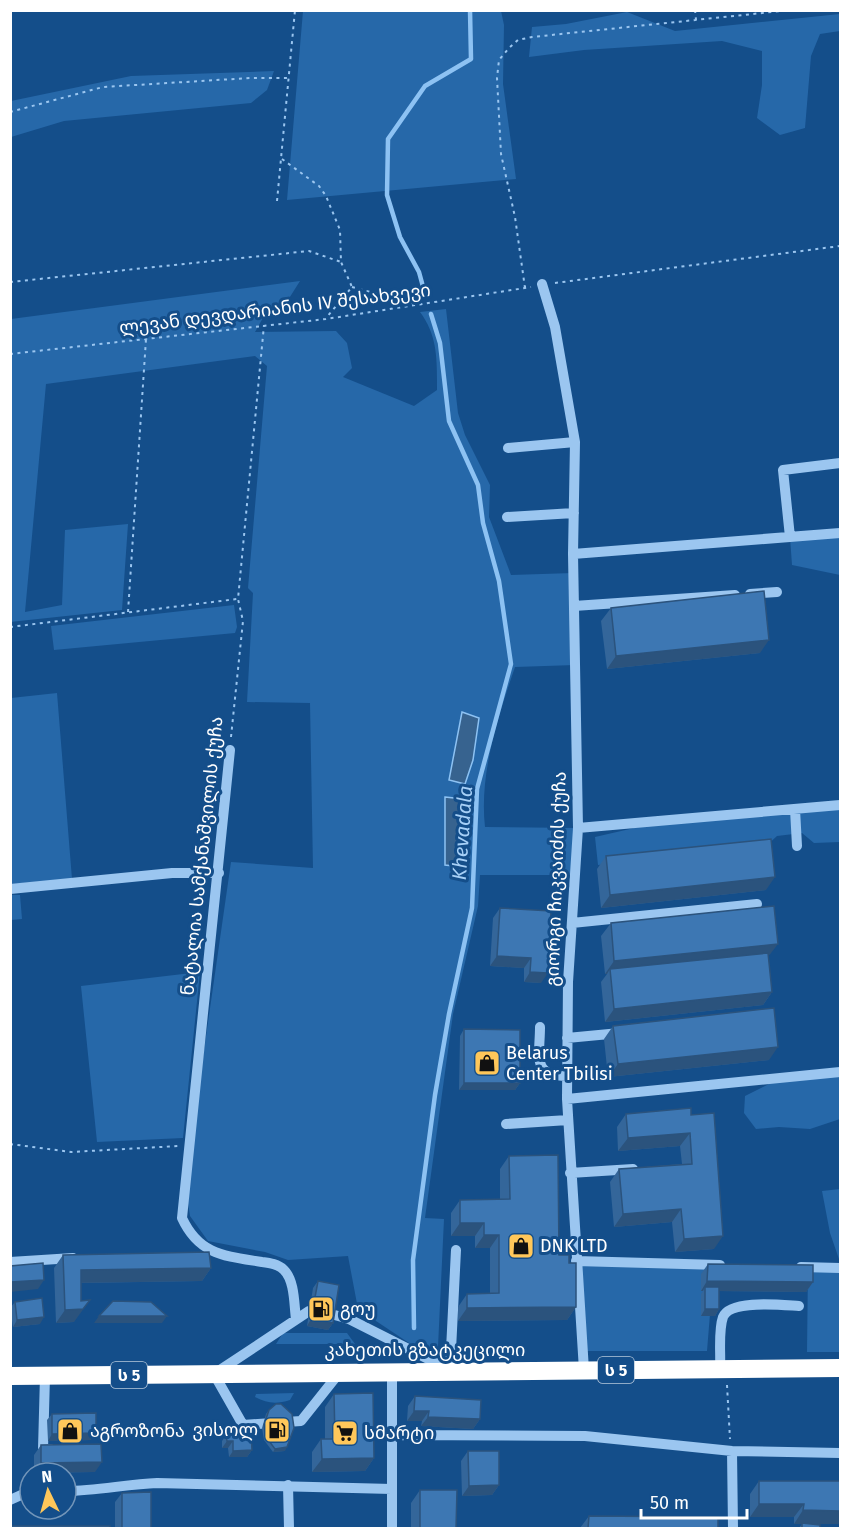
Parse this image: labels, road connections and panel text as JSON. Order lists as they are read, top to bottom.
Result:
{
  "streets": {
    "highway": ["კახეთის გზატკეცილი", "ს 5"],
    "street": ["ნატალია სამქანაშვილის ქუჩა", "გიორგი ჩიკვაიძის ქუჩა"],
    "path": ["ლევან დევდარიანის IV შესახვევი"]
  },
  "crossings": [
    ["ლევან დევდარიანის IV შესახვევი", "ნატალია სამქანაშვილის ქუჩა"],
    ["ლევან დევდარიანის IV შესახვევი", "გიორგი ჩიკვაიძის ქუჩა"],
    ["გიორგი ჩიკვაიძის ქუჩა", "კახეთის გზატკეცილი"]
  ],
  "water": ["Khevadala"],
  "places": {
    "shop": ["Belarus Center Tbilisi", "DNK LTD", "აგროზონა"],
    "fuel station": ["გოუ", "ვისოლ"],
    "supermarket": ["სმარტი"]
  },
  "scale_bar": "50 m",
  "north": "top"
}
